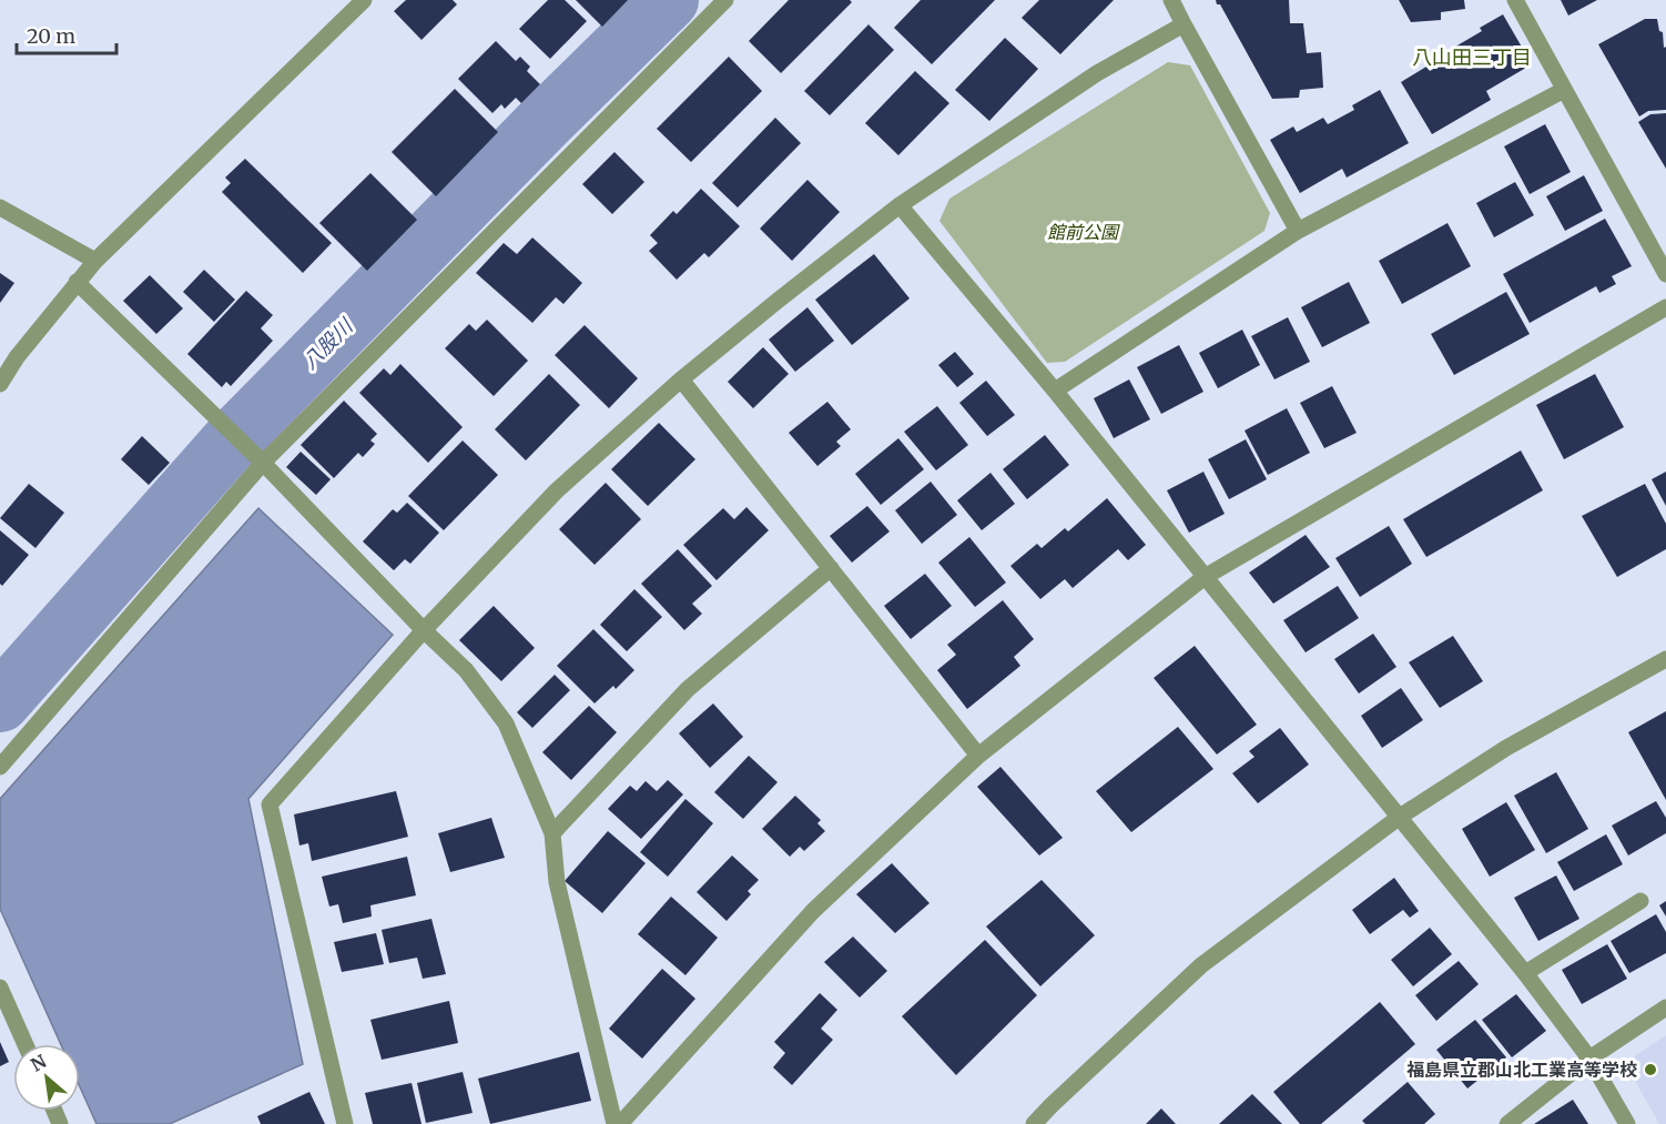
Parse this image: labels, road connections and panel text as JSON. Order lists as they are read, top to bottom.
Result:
{
  "districts": ["八山田三丁目"],
  "water": ["八股川"],
  "parks": ["館前公園"],
  "places": ["福島県立郡山北工業高等学校"],
  "scale_bar": "20 m",
  "north": "top left"
}
